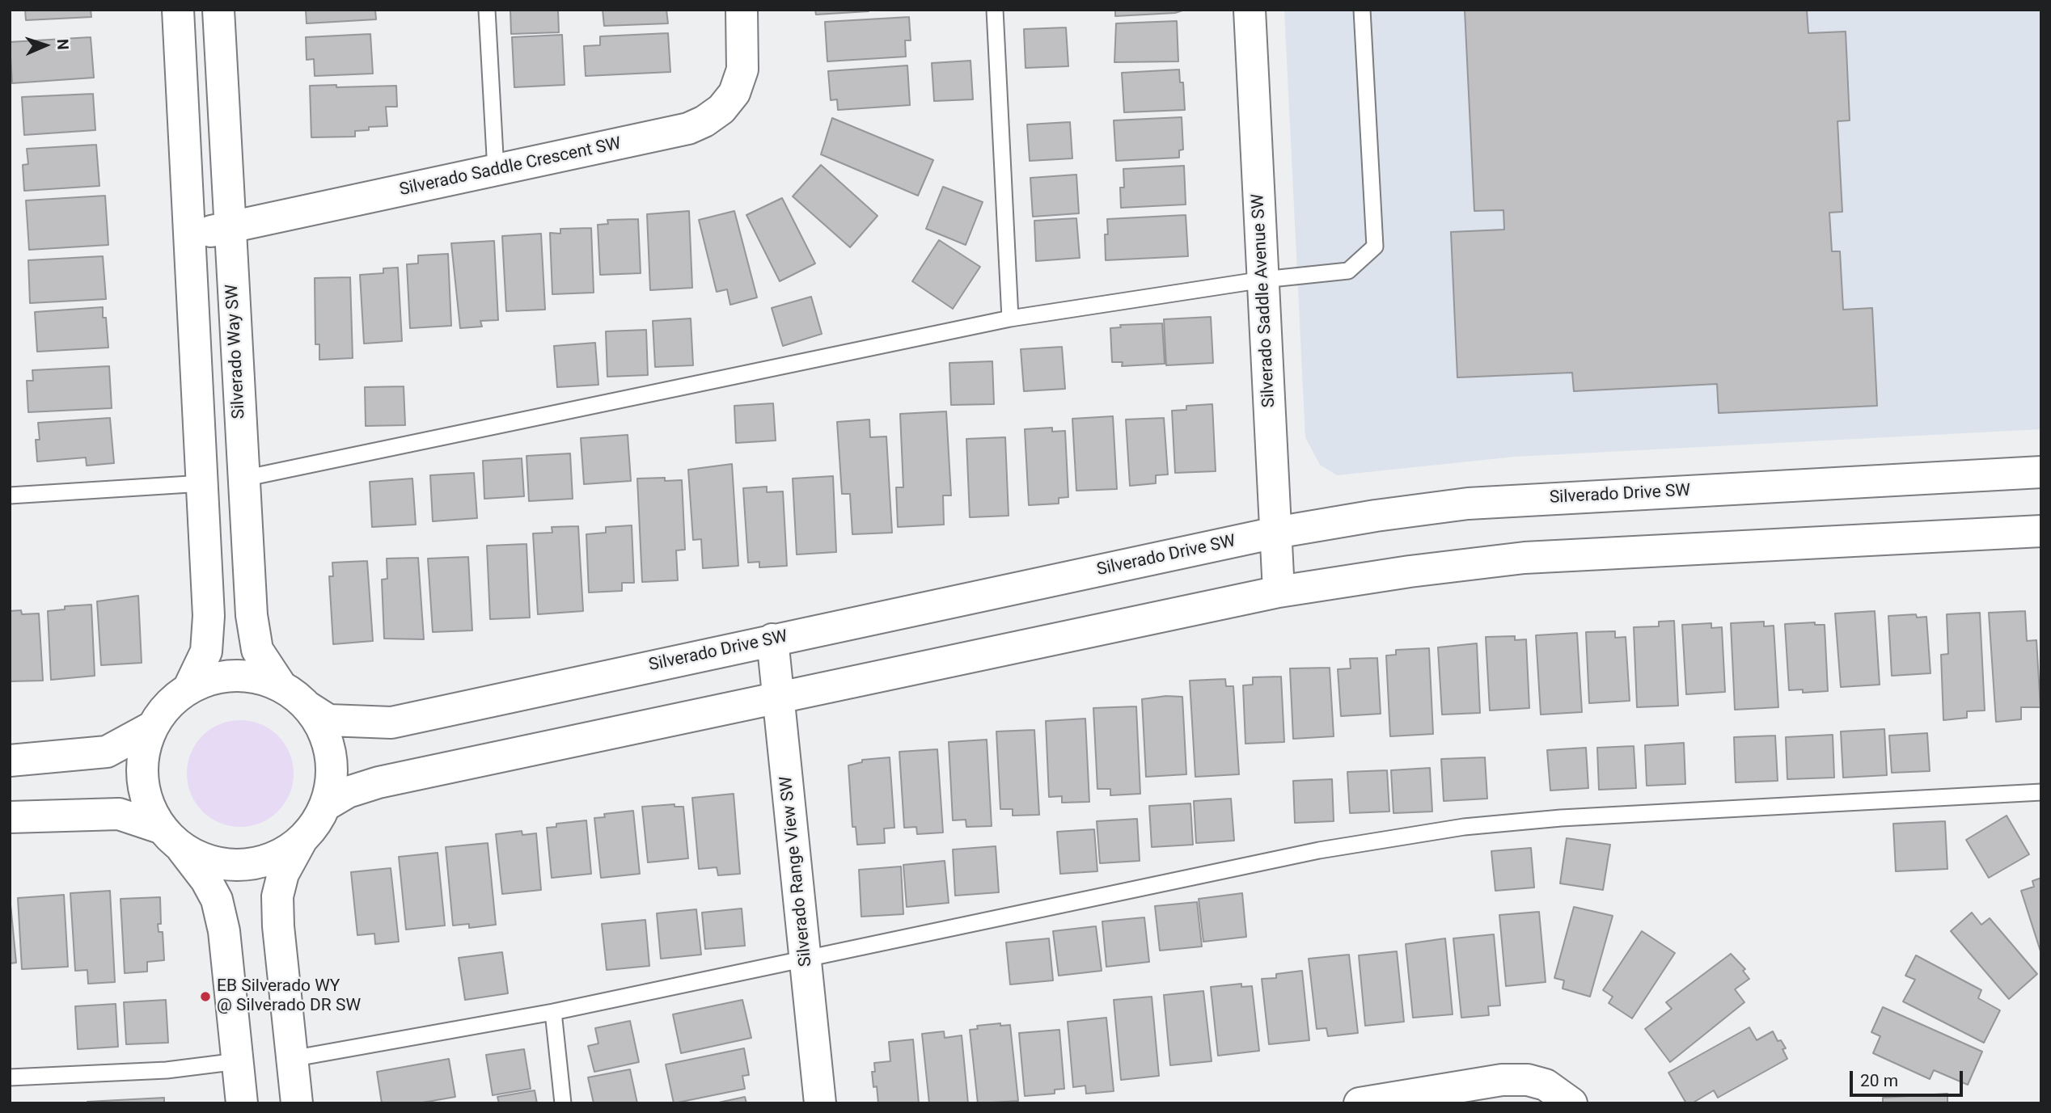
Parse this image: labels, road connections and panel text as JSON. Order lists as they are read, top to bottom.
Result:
{
  "streets": {
    "street": [
      "Silverado Saddle Crescent SW",
      "Silverado Saddle Avenue SW",
      "Silverado Way SW",
      "Silverado Drive SW",
      "Silverado Range View SW"
    ]
  },
  "crossings": [
    ["Silverado Saddle Crescent SW", "Silverado Way SW"],
    ["Silverado Saddle Avenue SW", "Silverado Drive SW"],
    ["Silverado Way SW", "Silverado Drive SW"],
    ["Silverado Drive SW", "Silverado Range View SW"]
  ],
  "places": ["EB Silverado WY @ Silverado DR SW"],
  "scale_bar": "20 m",
  "north": "right"
}
